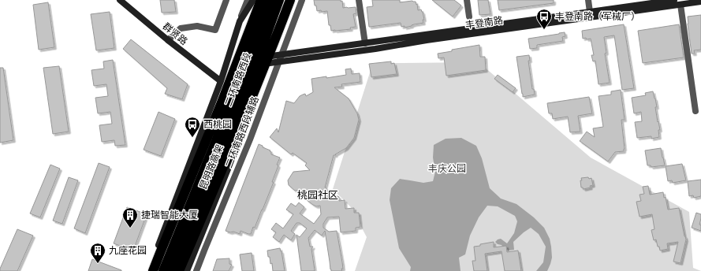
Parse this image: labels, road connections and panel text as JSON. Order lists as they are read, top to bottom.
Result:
{
  "streets": {
    "highway": ["二环南路西段", "昆明路高架"],
    "street": ["丰登南路", "群贤路", "二环南路西段辅路"]
  },
  "crossings": [
    ["丰登南路", "二环南路西段辅路"],
    ["群贤路", "二环南路西段"]
  ],
  "districts": ["桃园社区"],
  "parks": ["丰庆公园"],
  "places": {
    "bus stop": ["丰登南路（军械厂）", "西桃园"],
    "building": ["捷瑞智能大厦", "九座花园"]
  }
}
